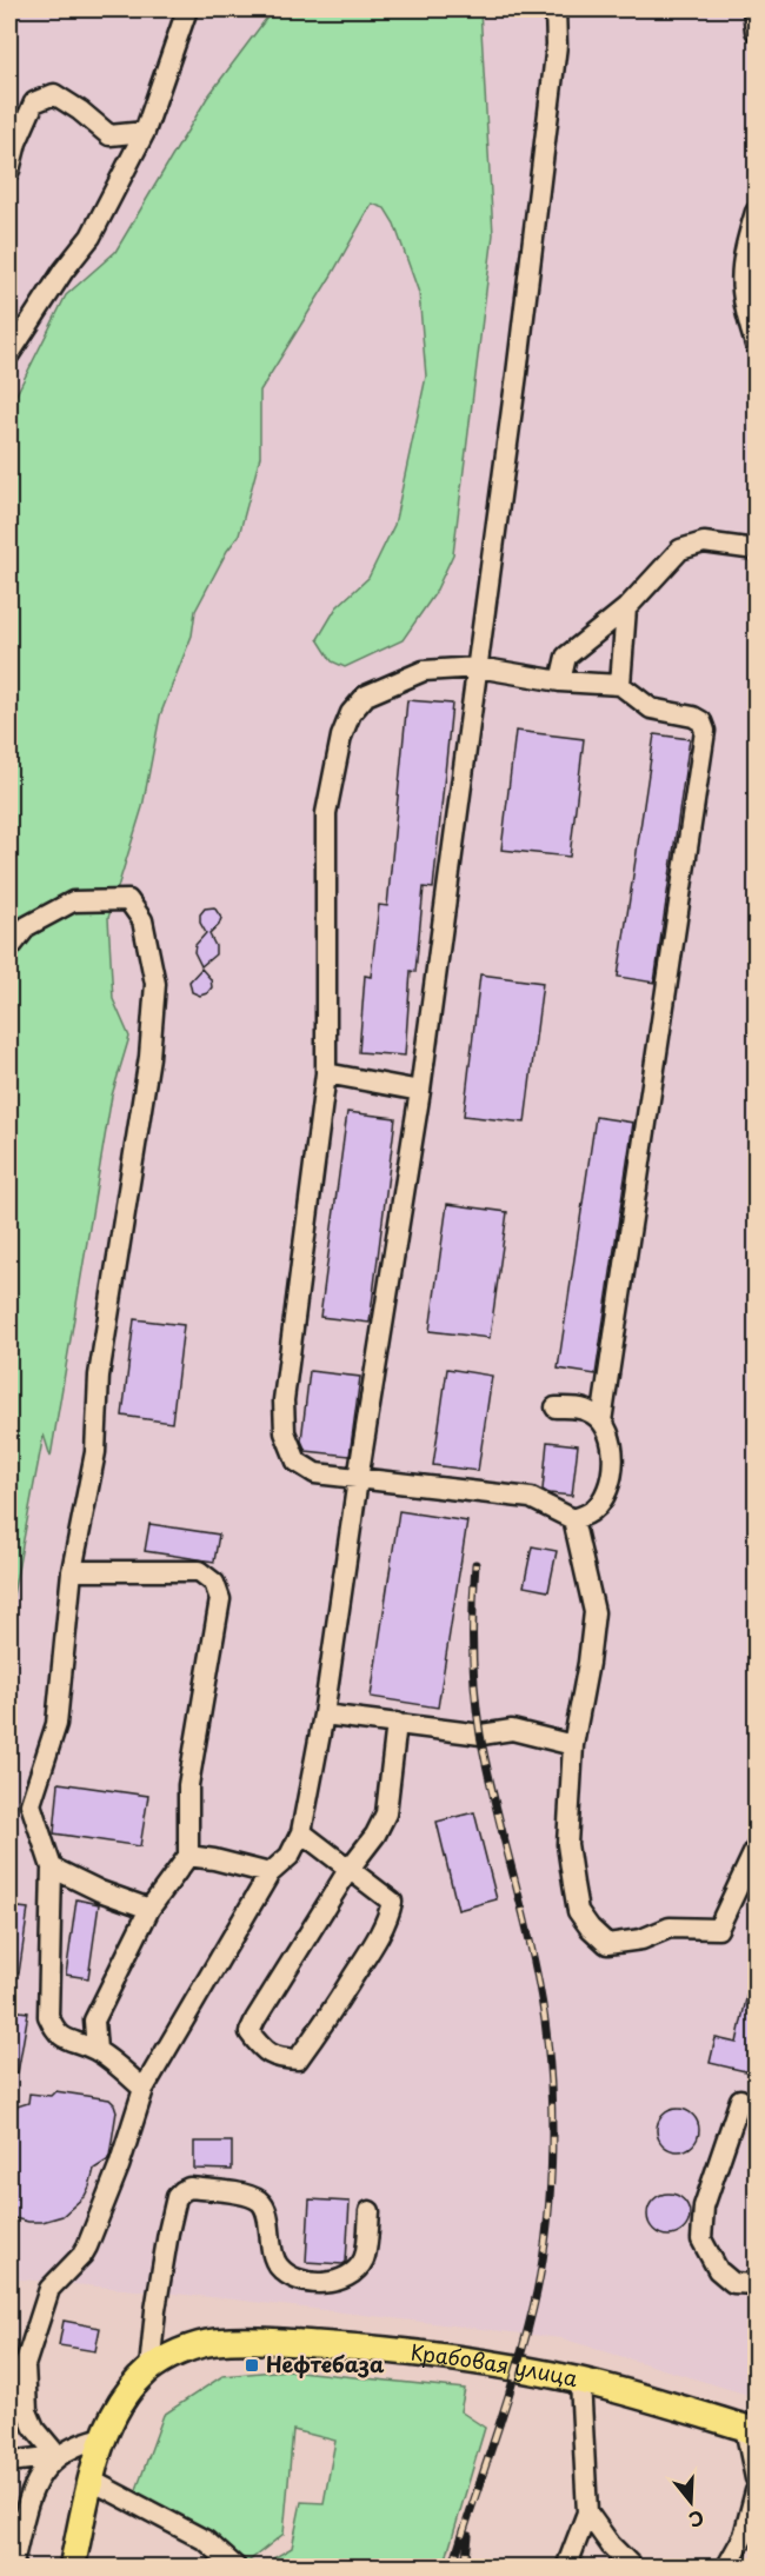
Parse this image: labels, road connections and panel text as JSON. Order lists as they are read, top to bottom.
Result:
{
  "streets": {
    "main road": ["Крабовая улица"]
  },
  "places": {
    "transit": ["Нефтебаза"]
  },
  "north": "bottom"
}
